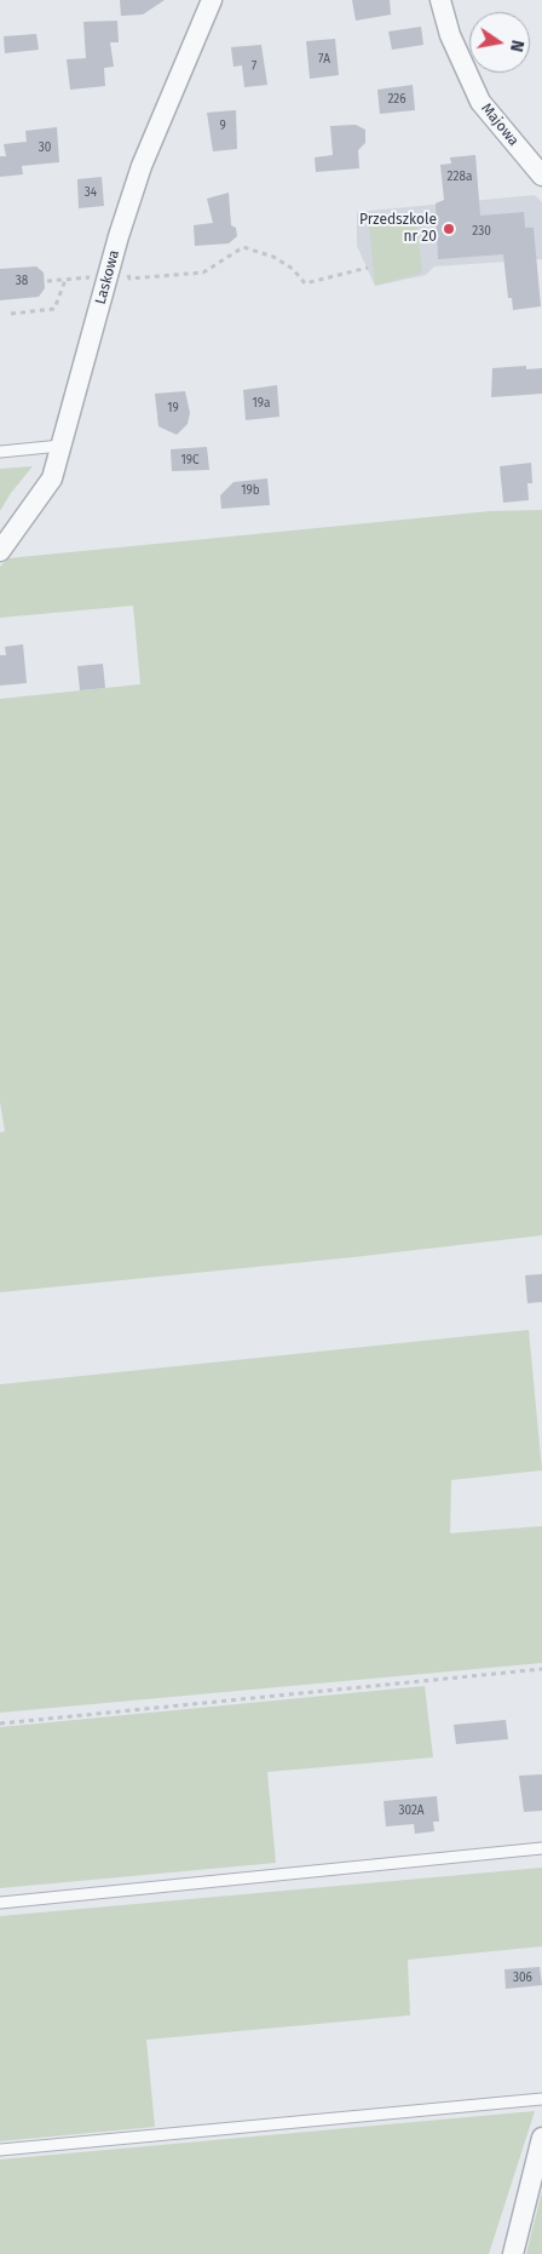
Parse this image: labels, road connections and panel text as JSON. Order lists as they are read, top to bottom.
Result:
{
  "streets": {
    "street": ["Majowa", "Laskowa"]
  },
  "places": ["Przedszkole nr 20"],
  "house_numbers": [
    "7A",
    "7",
    "226",
    "9",
    "30",
    "228a",
    "34",
    "230",
    "38",
    "19a",
    "19",
    "19C",
    "19b",
    "302A",
    "306"
  ],
  "north": "right"
}
